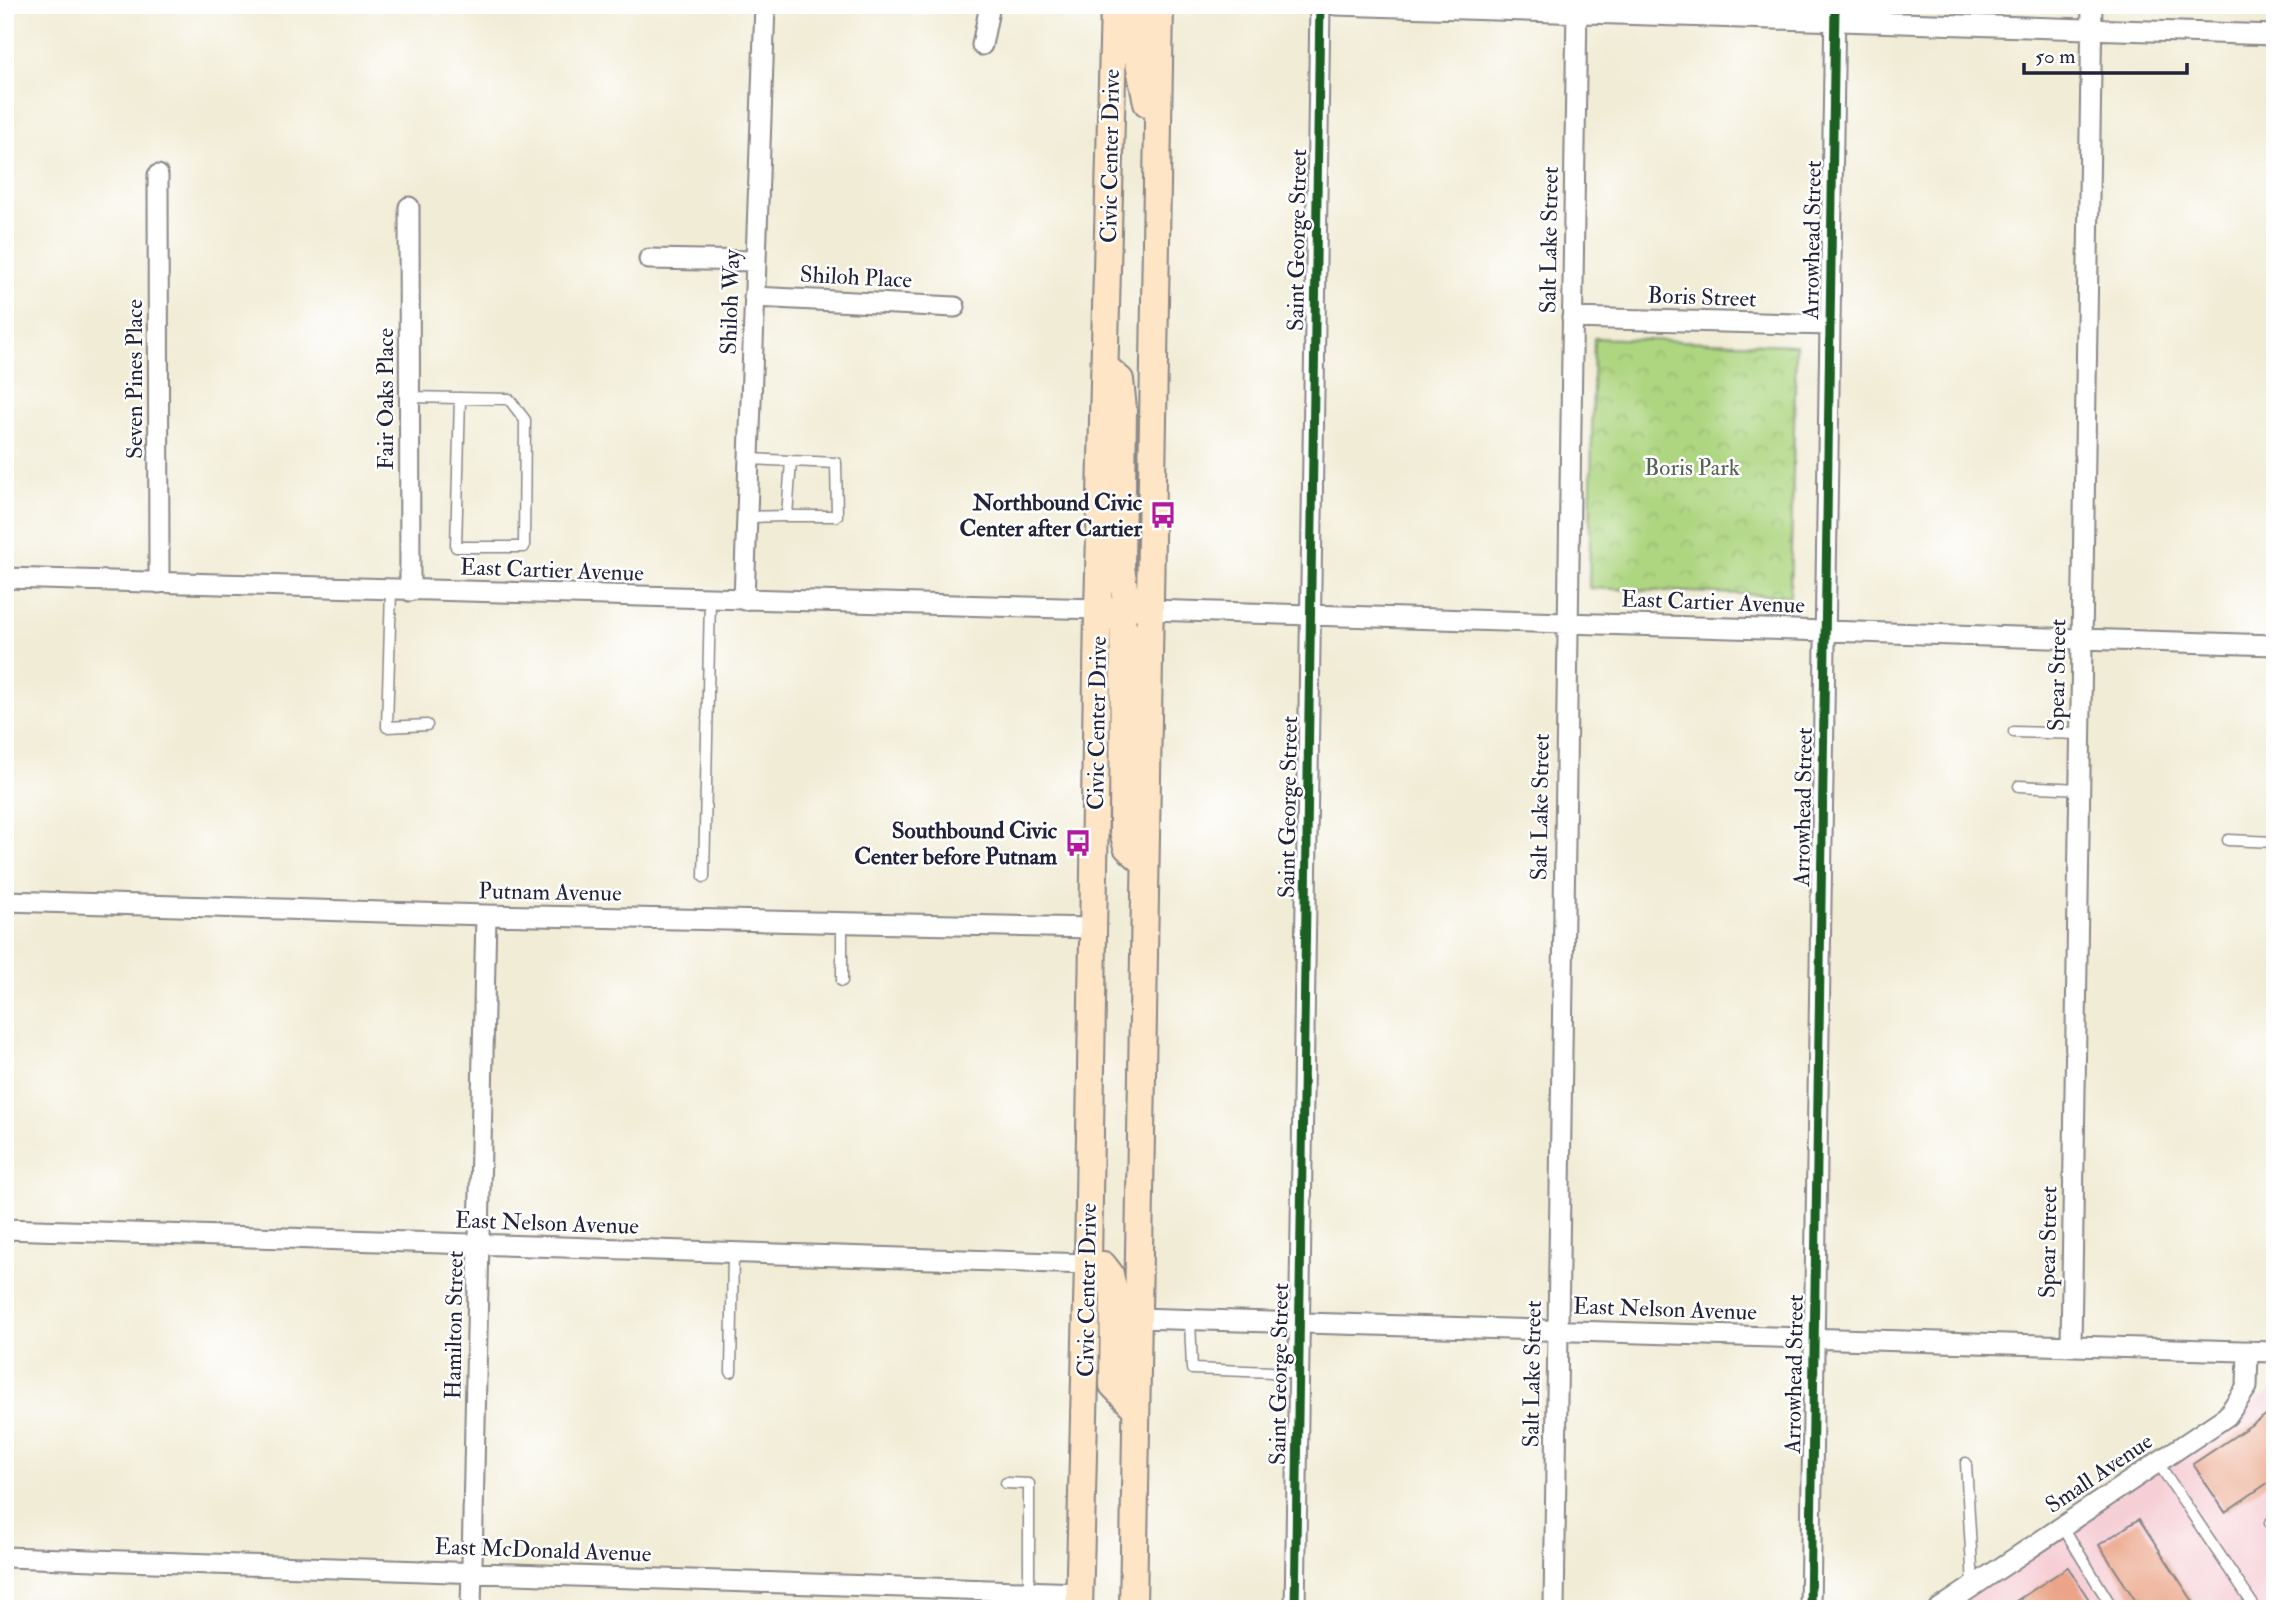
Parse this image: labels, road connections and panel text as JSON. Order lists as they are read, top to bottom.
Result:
{
  "streets": {
    "main road": ["Civic Center Drive"],
    "street": [
      "Saint George Street",
      "Salt Lake Street",
      "Arrowhead Street",
      "Shiloh Place",
      "Boris Street",
      "Shiloh Way",
      "Seven Pines Place",
      "Fair Oaks Place",
      "East Cartier Avenue",
      "Spear Street",
      "Putnam Avenue",
      "East Nelson Avenue",
      "Hamilton Street",
      "Small Avenue",
      "East McDonald Avenue"
    ]
  },
  "crossings": [
    ["Civic Center Drive", "East Cartier Avenue"],
    ["Civic Center Drive", "Putnam Avenue"],
    ["Civic Center Drive", "East Nelson Avenue"],
    ["Civic Center Drive", "East McDonald Avenue"],
    ["Saint George Street", "East Cartier Avenue"],
    ["Saint George Street", "East Nelson Avenue"],
    ["Salt Lake Street", "Boris Street"],
    ["Salt Lake Street", "East Cartier Avenue"],
    ["Salt Lake Street", "East Nelson Avenue"],
    ["Arrowhead Street", "Boris Street"],
    ["Arrowhead Street", "East Cartier Avenue"],
    ["Arrowhead Street", "East Nelson Avenue"],
    ["Shiloh Place", "Shiloh Way"],
    ["Shiloh Way", "East Cartier Avenue"],
    ["Seven Pines Place", "East Cartier Avenue"],
    ["Fair Oaks Place", "East Cartier Avenue"],
    ["East Cartier Avenue", "Spear Street"],
    ["Spear Street", "East Nelson Avenue"],
    ["Putnam Avenue", "Hamilton Street"],
    ["East Nelson Avenue", "Hamilton Street"],
    ["East Nelson Avenue", "Small Avenue"],
    ["Hamilton Street", "East McDonald Avenue"]
  ],
  "parks": ["Boris Park"],
  "places": {
    "bus stop": ["Northbound Civic Center after Cartier", "Southbound Civic Center before Putnam"]
  },
  "scale_bar": "50 m"
}
